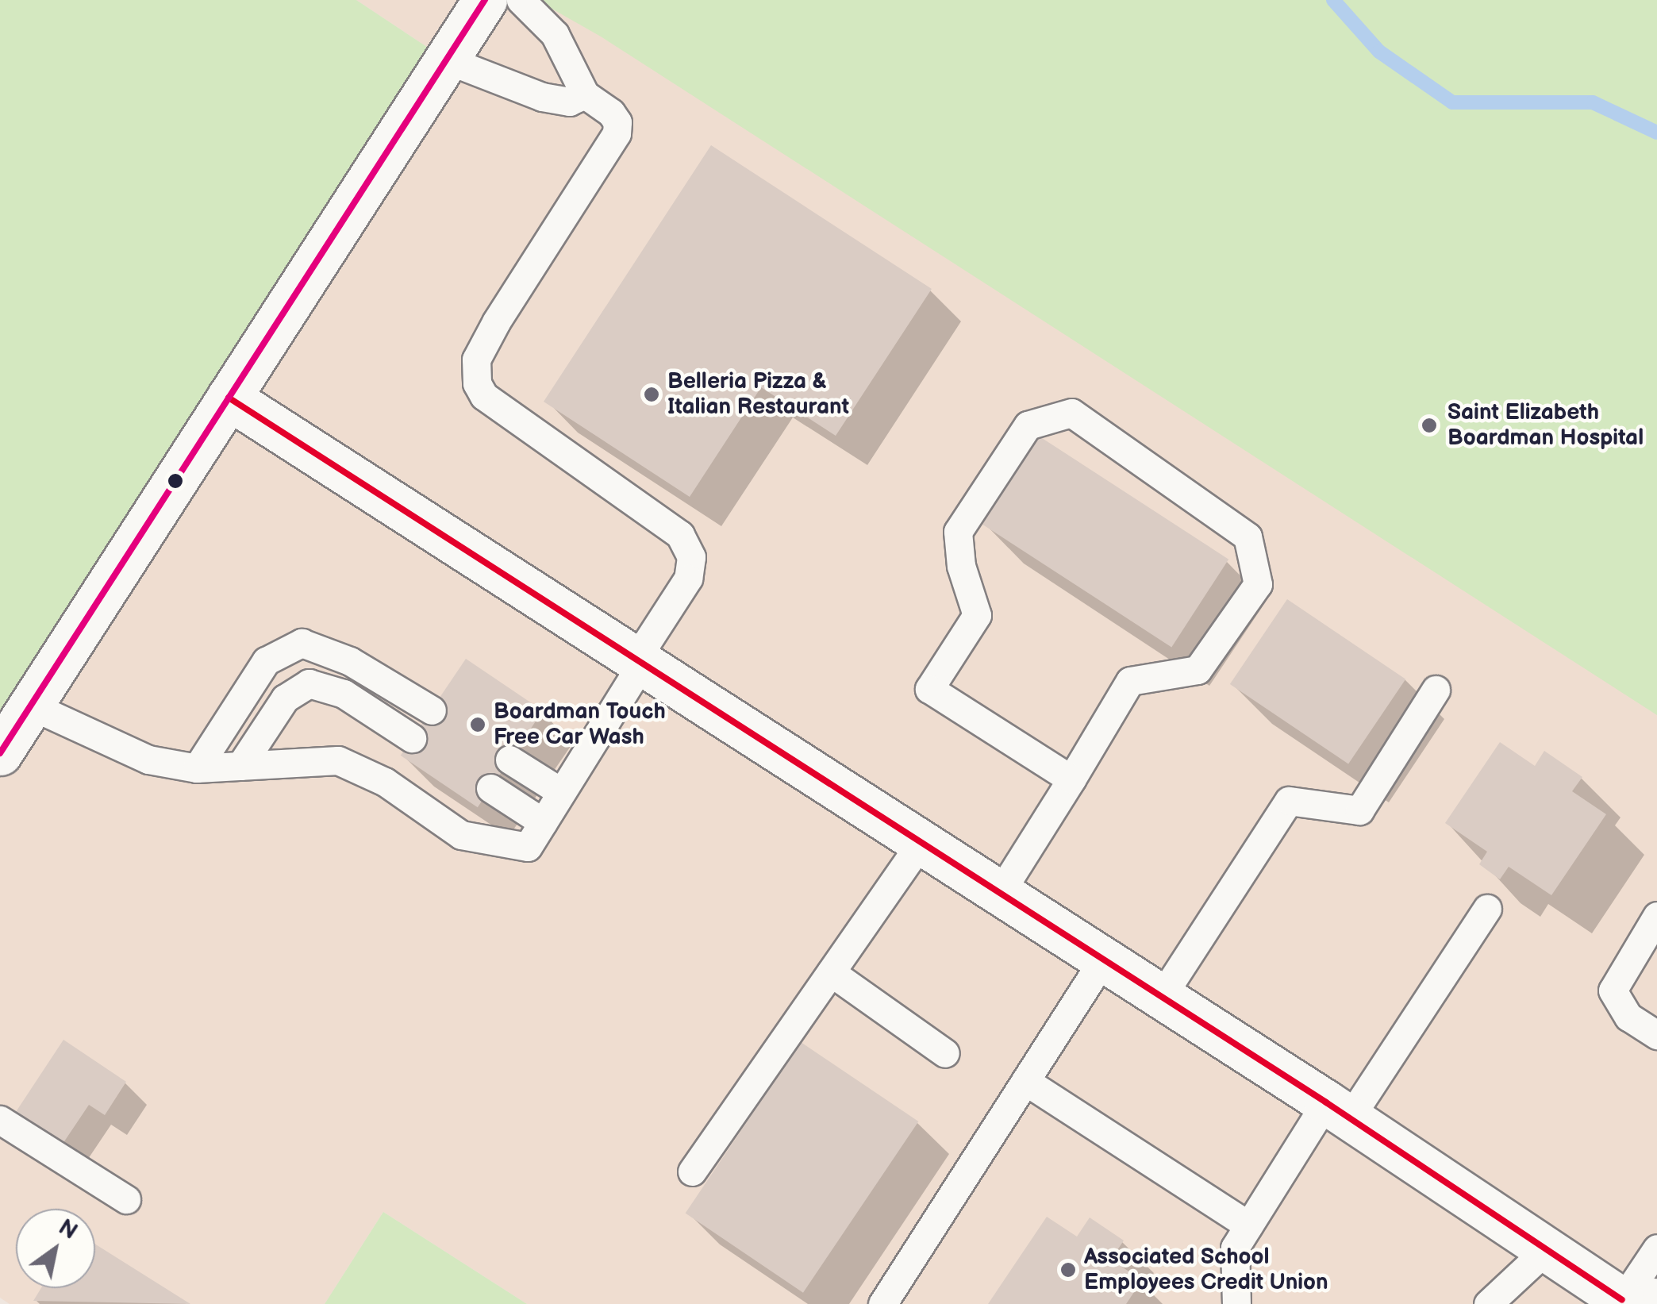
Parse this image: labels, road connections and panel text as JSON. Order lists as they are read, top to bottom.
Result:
{
  "places": [
    "Belleria Pizza & Italian Restaurant",
    "Saint Elizabeth Boardman Hospital",
    "Boardman Touch Free Car Wash",
    "Associated School Employees Credit Union"
  ],
  "north": "top right"
}
